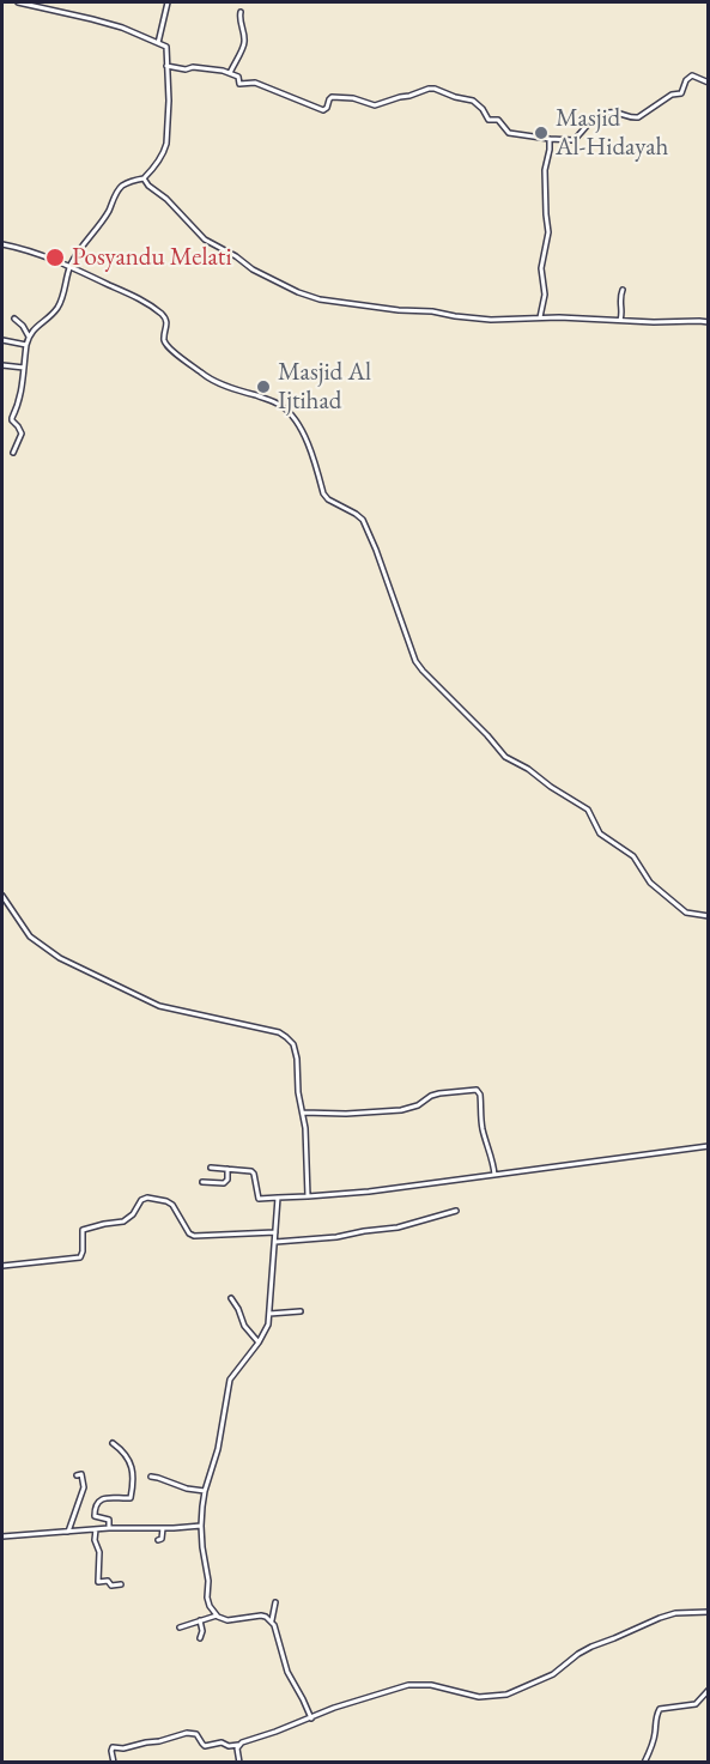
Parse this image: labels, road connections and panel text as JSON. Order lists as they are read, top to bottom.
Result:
{
  "places": ["Masjid Al-Hidayah", "Posyandu Melati", "Masjid Al Ijtihad"]
}
